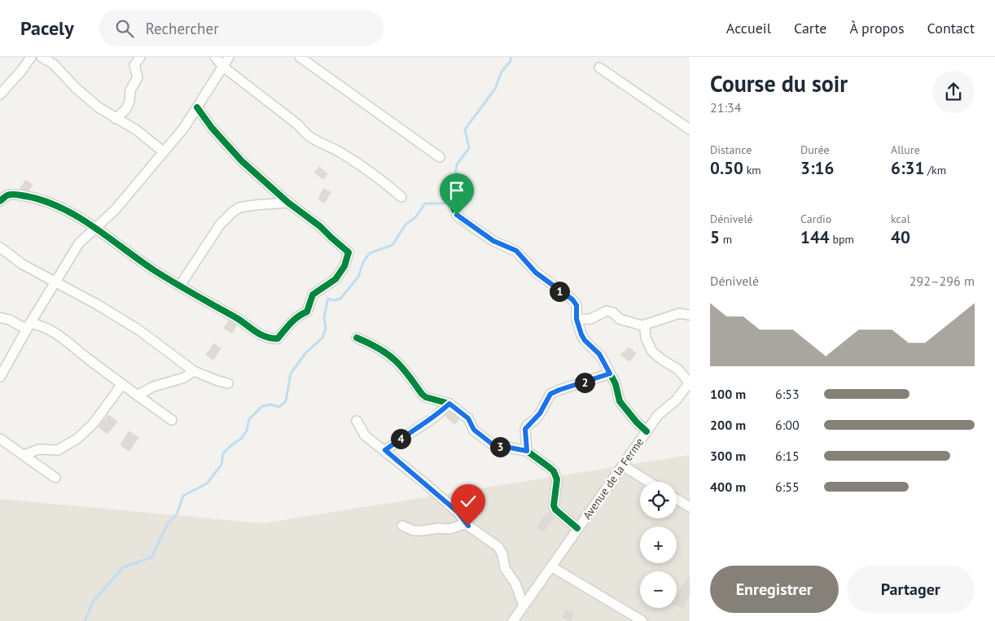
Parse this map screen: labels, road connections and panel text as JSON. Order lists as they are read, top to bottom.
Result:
{
  "streets": {
    "street": ["Avenue de la Ferme"]
  },
  "page": {
    "header": "Pacely",
    "search": "Rechercher",
    "nav": [
      "Accueil",
      "Carte",
      "À propos",
      "Contact"
    ],
    "heading": ["Course du soir", "21:34"],
    "stats": [
      ["Distance", "0.50 km"],
      ["Durée", "3:16"],
      ["Allure", "6:31 /km"],
      ["Dénivelé", "5 m"],
      ["Cardio", "144 bpm"],
      ["kcal", "40"]
    ],
    "chart": ["Dénivelé", "292–296 m"],
    "pins": [
      "1",
      "2",
      "4",
      "3"
    ],
    "list": [
      {
        "name": "100 m",
        "note": "6:53"
      },
      {
        "name": "200 m",
        "note": "6:00"
      },
      {
        "name": "300 m",
        "note": "6:15"
      },
      {
        "name": "400 m",
        "note": "6:55"
      }
    ],
    "map_buttons": ["+", "−"],
    "buttons": ["Enregistrer", "Partager"]
  }
}
